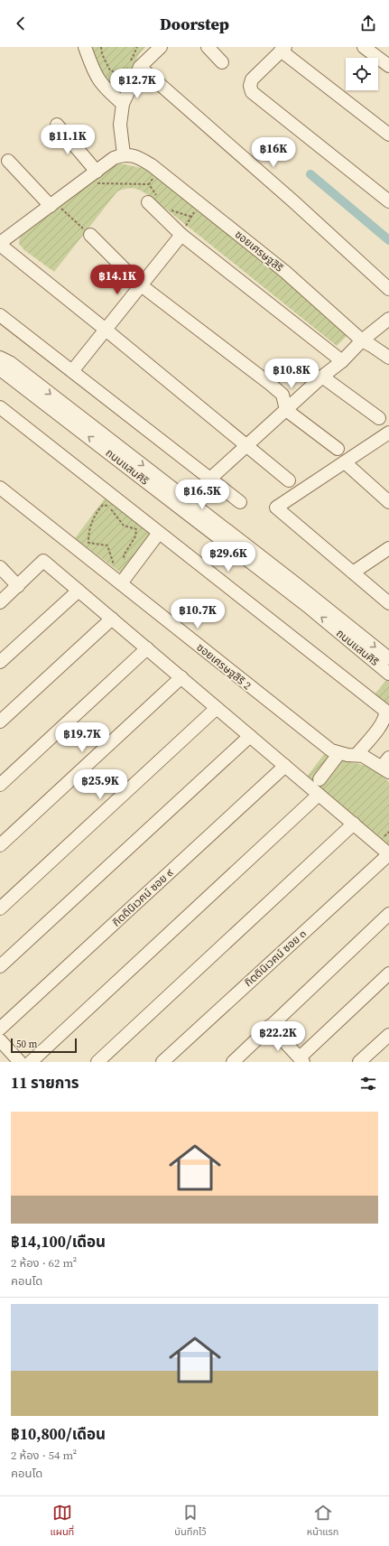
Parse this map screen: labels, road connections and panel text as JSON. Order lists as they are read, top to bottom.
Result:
{
  "streets": {
    "street": [
      "ซอยเศรษฐสิริ",
      "ถนนแสนศิริ",
      "ซอยเศรษฐสิริ 2",
      "กิตตินิเวศน์ ซอย ๙",
      "กิตตินิเวศน์ ซอย ๓"
    ]
  },
  "scale_bar": "50 m",
  "page": {
    "header": "Doorstep",
    "price": [
      "฿12.7K",
      "฿11.1K",
      "฿16K",
      "฿14.1K",
      "฿10.8K",
      "฿16.5K",
      "฿29.6K",
      "฿10.7K",
      "฿19.7K",
      "฿25.9K",
      "฿22.2K"
    ],
    "scale": "50 m",
    "heading": "11 รายการ",
    "list": [
      {
        "name": "฿14,100/เดือน",
        "note": "2 ห้อง · 62 m² · คอนโด"
      },
      {
        "name": "฿10,800/เดือน",
        "note": "2 ห้อง · 54 m² · คอนโด"
      }
    ],
    "tabs": ["แผนที่", "บันทึกไว้", "หน้าแรก"]
  }
}
